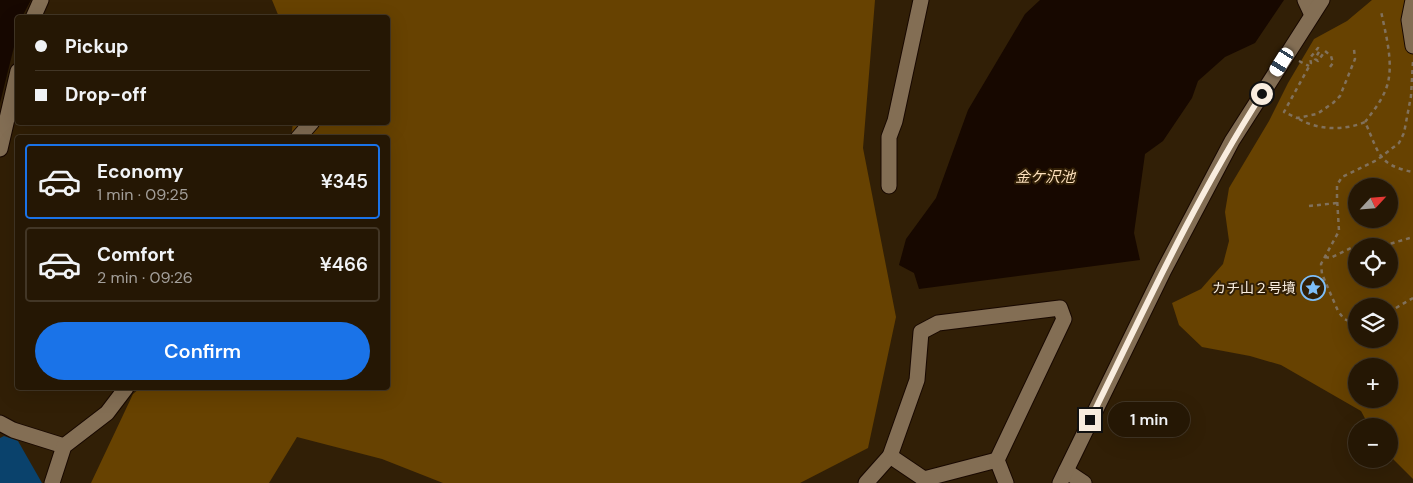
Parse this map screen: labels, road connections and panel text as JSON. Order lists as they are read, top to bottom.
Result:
{
  "water": ["金ケ沢池"],
  "places": {
    "place": ["カチ山２号墳"]
  },
  "north": "top right",
  "page": {
    "banner": ["Pickup", "Drop-off"],
    "list": [
      {
        "name": "Economy",
        "note": "1 min · 09:25",
        "value": "¥345"
      },
      {
        "name": "Comfort",
        "note": "2 min · 09:26",
        "value": "¥466"
      }
    ],
    "map_buttons": ["+", "−"],
    "buttons": "Confirm",
    "bubble": "1 min"
  }
}
